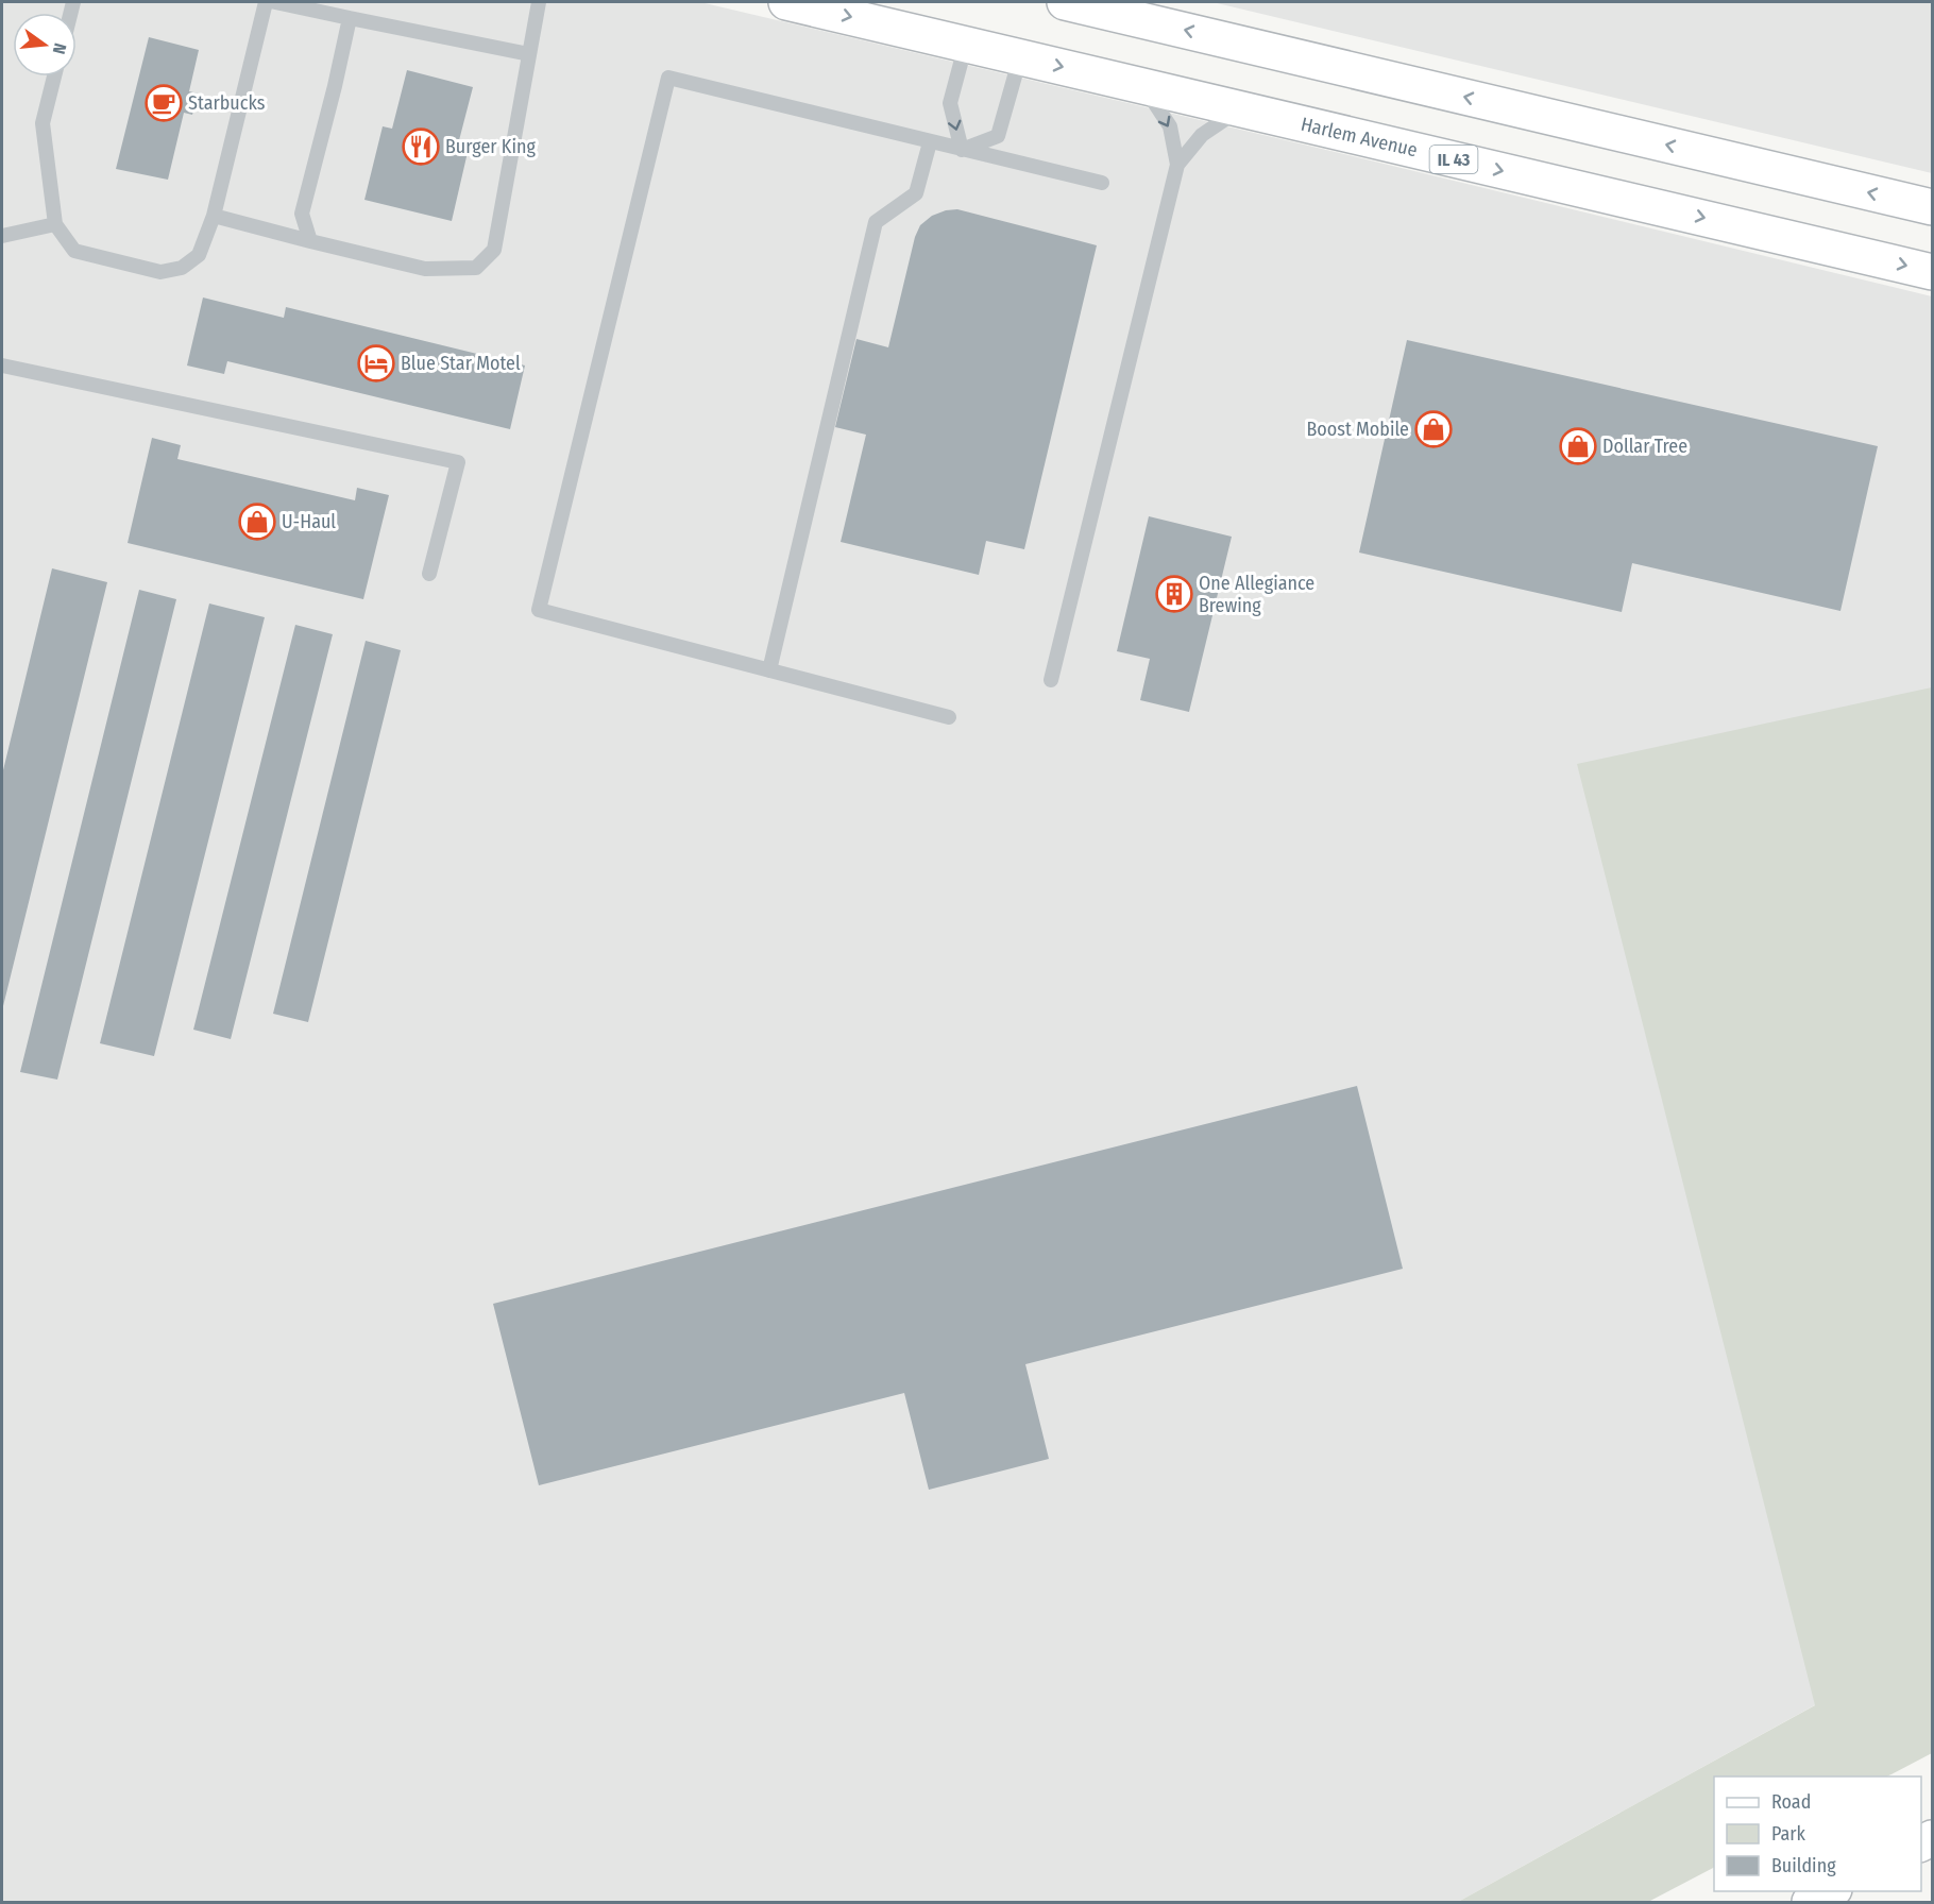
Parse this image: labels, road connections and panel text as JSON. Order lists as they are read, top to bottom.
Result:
{
  "streets": {
    "main road": ["Harlem Avenue", "IL 43"]
  },
  "places": {
    "cafe": ["Starbucks"],
    "restaurant": ["Burger King"],
    "hotel": ["Blue Star Motel"],
    "shop": ["Boost Mobile", "Dollar Tree", "U-Haul"],
    "building": ["One Allegiance Brewing"]
  },
  "legend": ["Road", "Park", "Building"],
  "north": "right"
}
